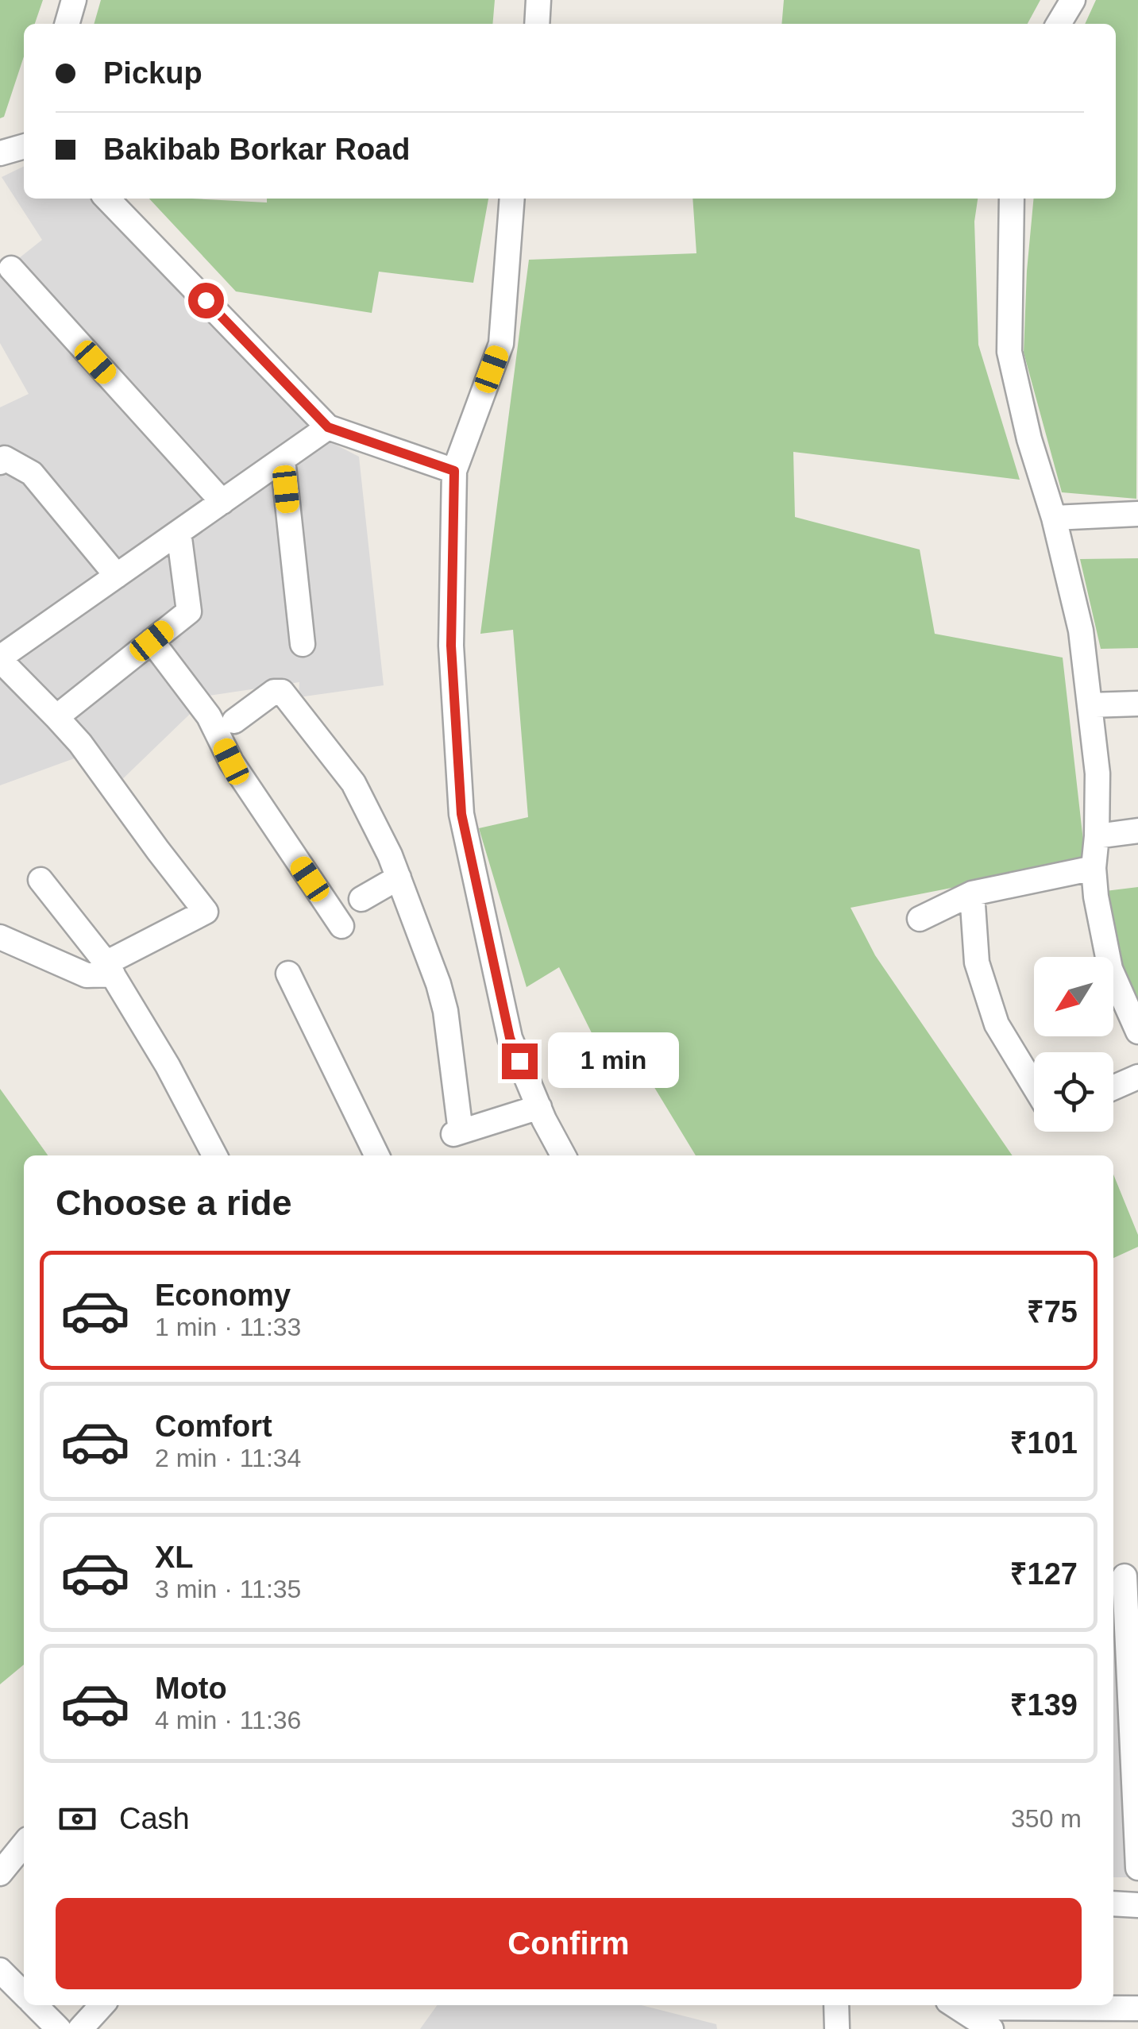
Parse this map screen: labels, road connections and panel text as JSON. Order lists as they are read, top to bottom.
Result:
{
  "north": "bottom left",
  "page": {
    "banner": ["Pickup", "Bakibab Borkar Road"],
    "bubble": "1 min",
    "heading": "Choose a ride",
    "list": [
      {
        "name": "Economy",
        "note": "1 min · 11:33",
        "value": "₹75"
      },
      {
        "name": "Comfort",
        "note": "2 min · 11:34",
        "value": "₹101"
      },
      {
        "name": "XL",
        "note": "3 min · 11:35",
        "value": "₹127"
      },
      {
        "name": "Moto",
        "note": "4 min · 11:36",
        "value": "₹139"
      }
    ],
    "pay": ["Cash", "350 m"],
    "buttons": "Confirm"
  }
}
